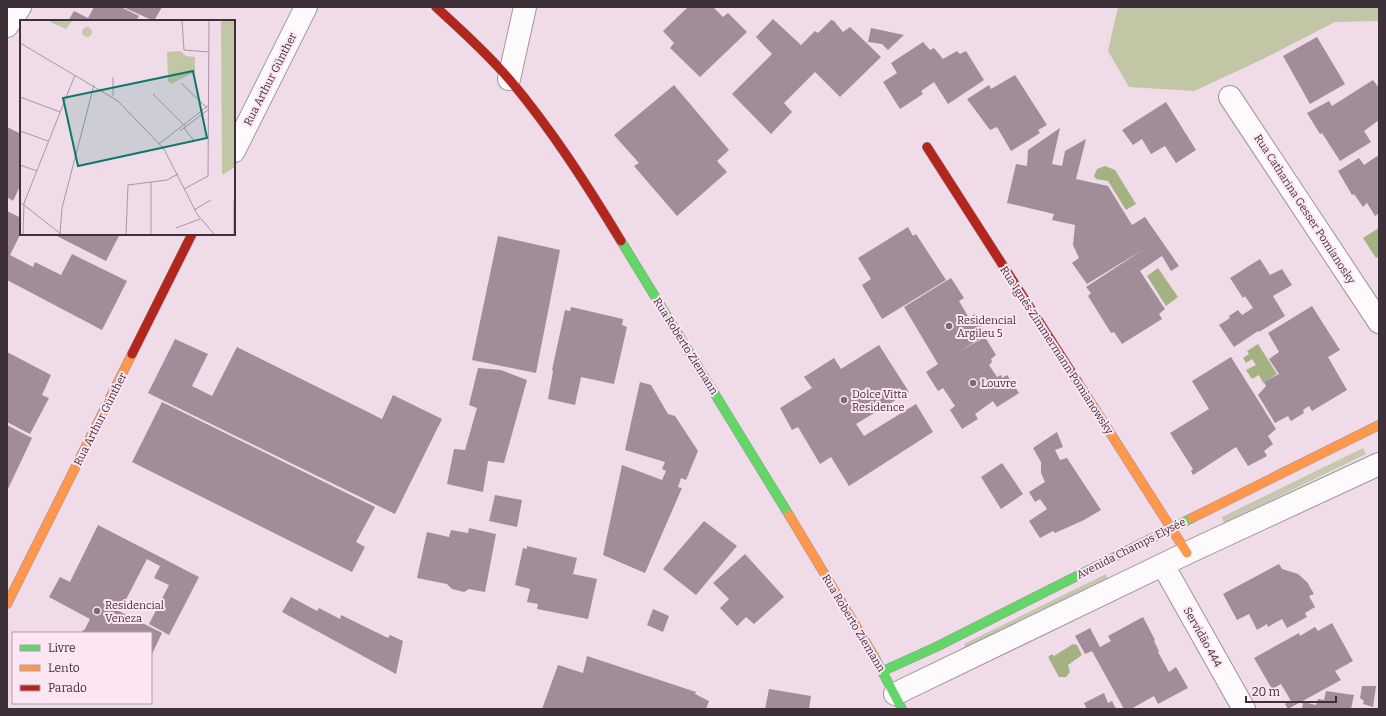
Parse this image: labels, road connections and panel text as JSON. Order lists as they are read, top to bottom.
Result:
{
  "streets": {
    "street": [
      "Rua Arthur Günther",
      "Rua Catharina Gesser Pomianosky",
      "Rua Roberto Ziemann",
      "Rua Ignês Zimmermann Pomianowsky",
      "Avenida Champs Elysée",
      "Servidão 444"
    ]
  },
  "crossings": [
    ["Rua Roberto Ziemann", "Avenida Champs Elysée"],
    ["Rua Ignês Zimmermann Pomianowsky", "Avenida Champs Elysée"]
  ],
  "places": [
    "Residencial Argileu 5",
    "Louvre",
    "Dolce Vitta Residence",
    "Residencial Veneza"
  ],
  "legend": ["Livre", "Lento", "Parado"],
  "scale_bar": "20 m"
}
